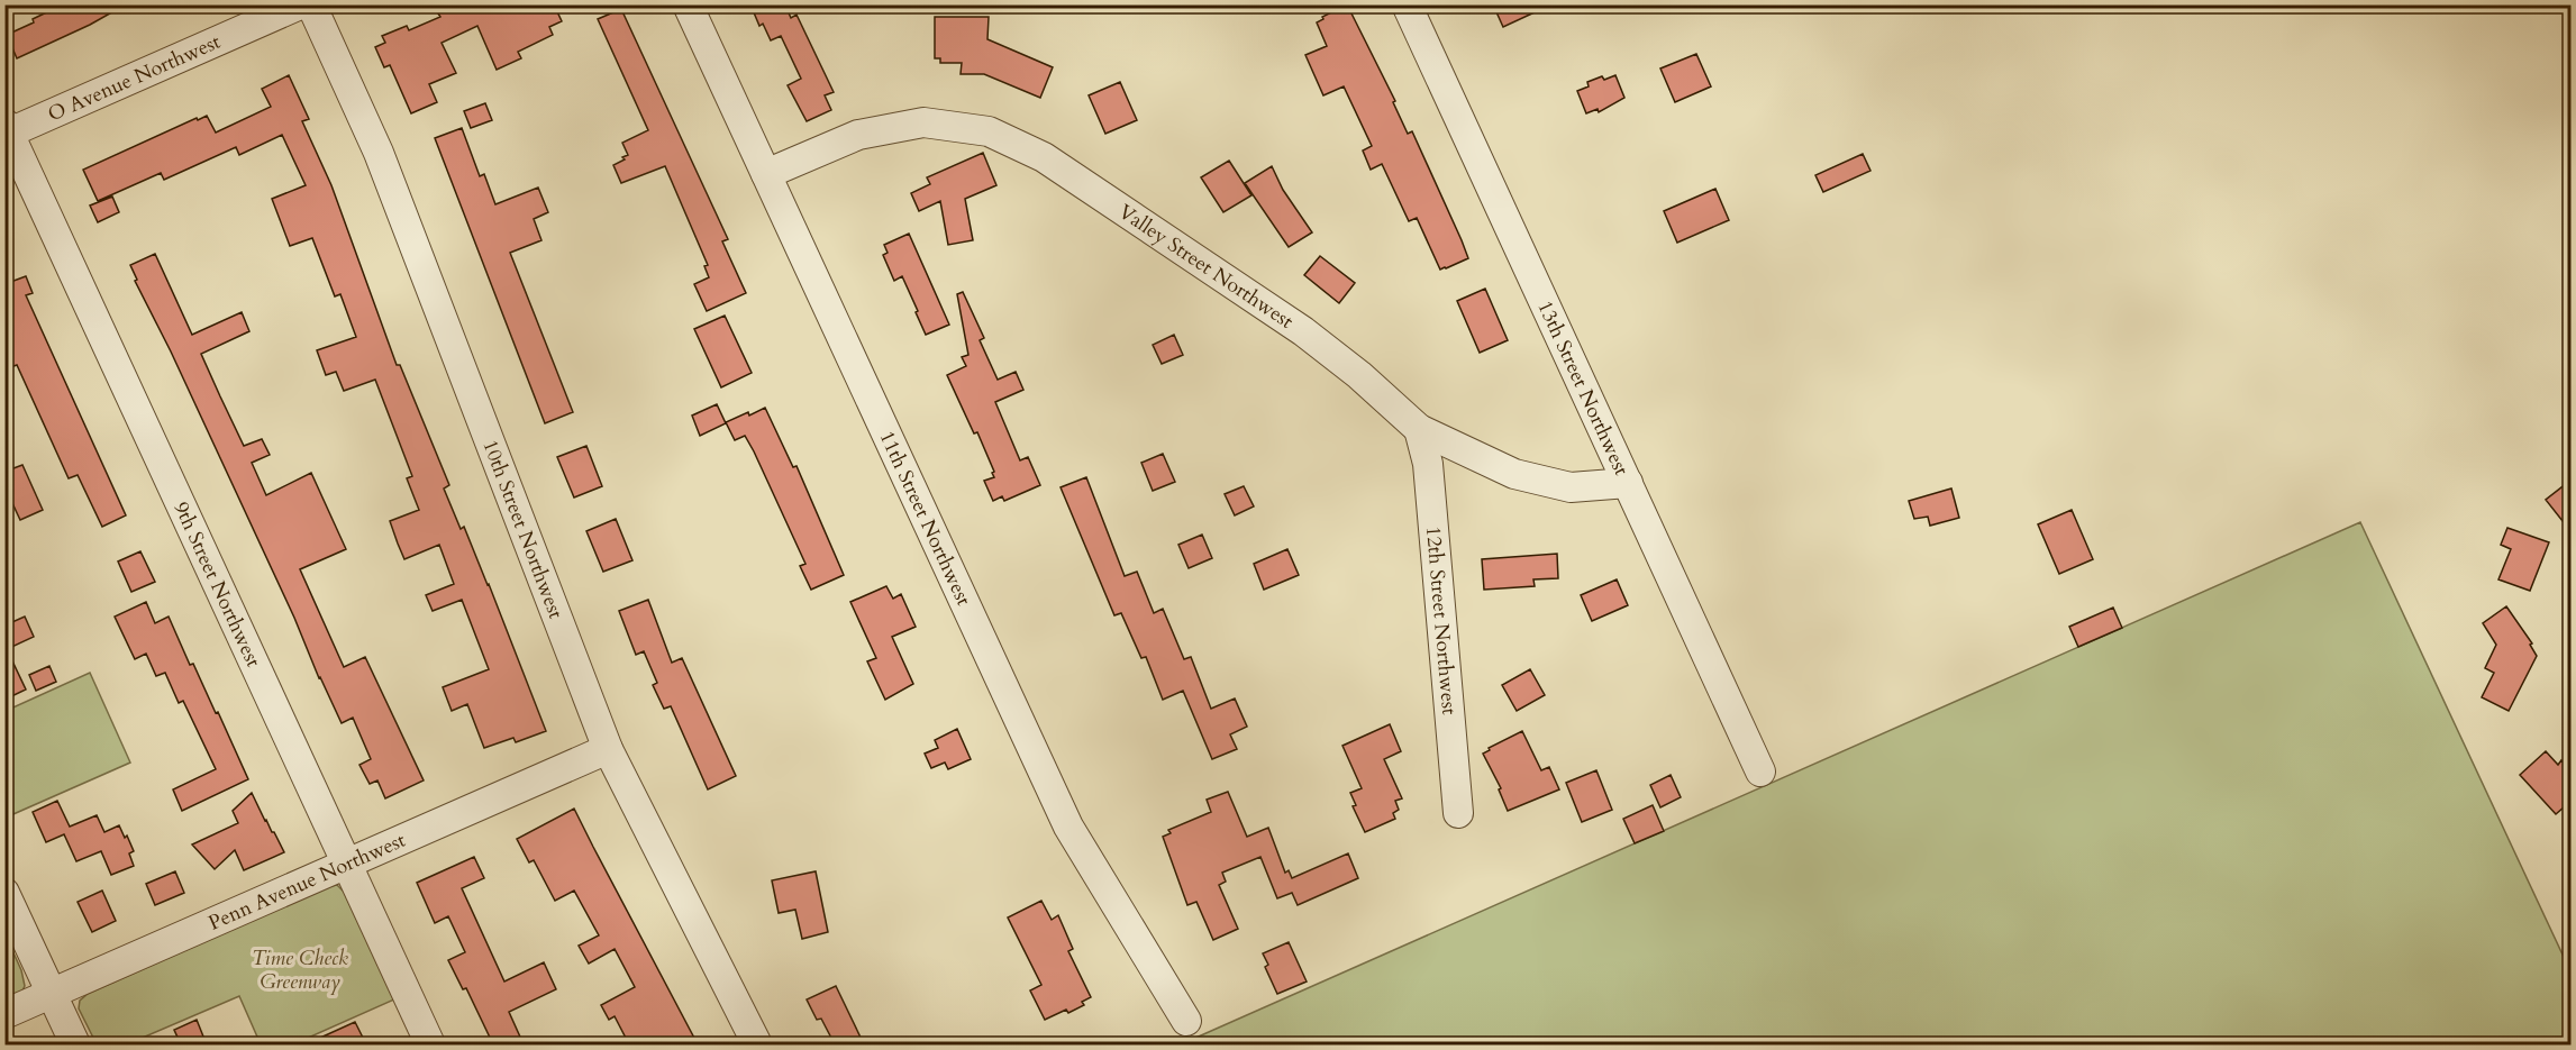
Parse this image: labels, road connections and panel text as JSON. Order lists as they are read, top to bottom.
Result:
{
  "streets": {
    "street": [
      "O Avenue Northwest",
      "Valley Street Northwest",
      "13th Street Northwest",
      "11th Street Northwest",
      "10th Street Northwest",
      "9th Street Northwest",
      "12th Street Northwest",
      "Penn Avenue Northwest"
    ]
  },
  "crossings": [
    ["O Avenue Northwest", "9th Street Northwest"],
    ["Valley Street Northwest", "13th Street Northwest"],
    ["Valley Street Northwest", "11th Street Northwest"],
    ["Valley Street Northwest", "12th Street Northwest"],
    ["10th Street Northwest", "Penn Avenue Northwest"],
    ["9th Street Northwest", "Penn Avenue Northwest"]
  ],
  "parks": ["Time Check Greenway"]
}
